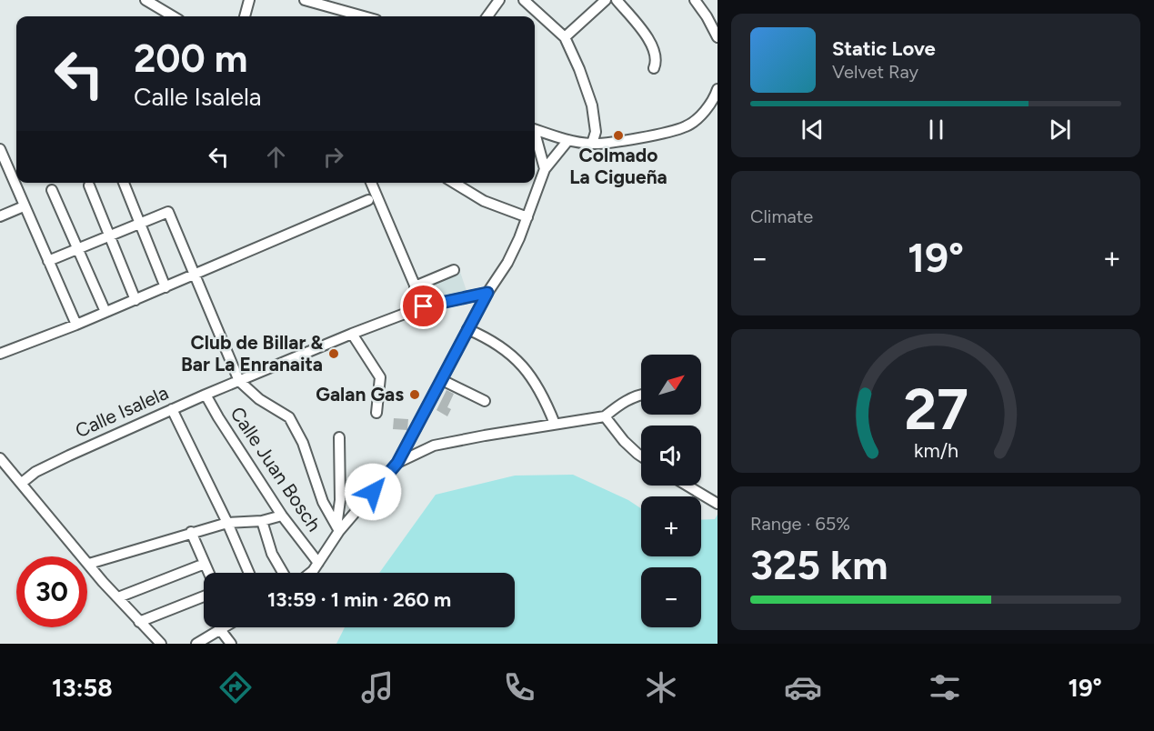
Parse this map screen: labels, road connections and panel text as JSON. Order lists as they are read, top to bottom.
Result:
{
  "streets": {
    "street": ["Calle Isalela", "Calle Juan Bosch"]
  },
  "crossings": [
    ["Calle Isalela", "Calle Juan Bosch"]
  ],
  "places": ["Colmado La Cigueña", "Club de Billar & Bar La Enranaita", "Galan Gas"],
  "north": "top right",
  "page": {
    "turn": ["200 m", "Calle Isalela"],
    "song": ["Static Love", "Velvet Ray"],
    "tile": [
      "Climate",
      ["Range · 65%", "325 km"]
    ],
    "heat": ["−", "19°", "+"],
    "map_buttons": ["+", "−"],
    "limit": "30",
    "trip": "13:59 · 1 min · 260 m",
    "tabs": ["13:58", "19°"],
    "gauge": ["27", "km/h"]
  }
}
